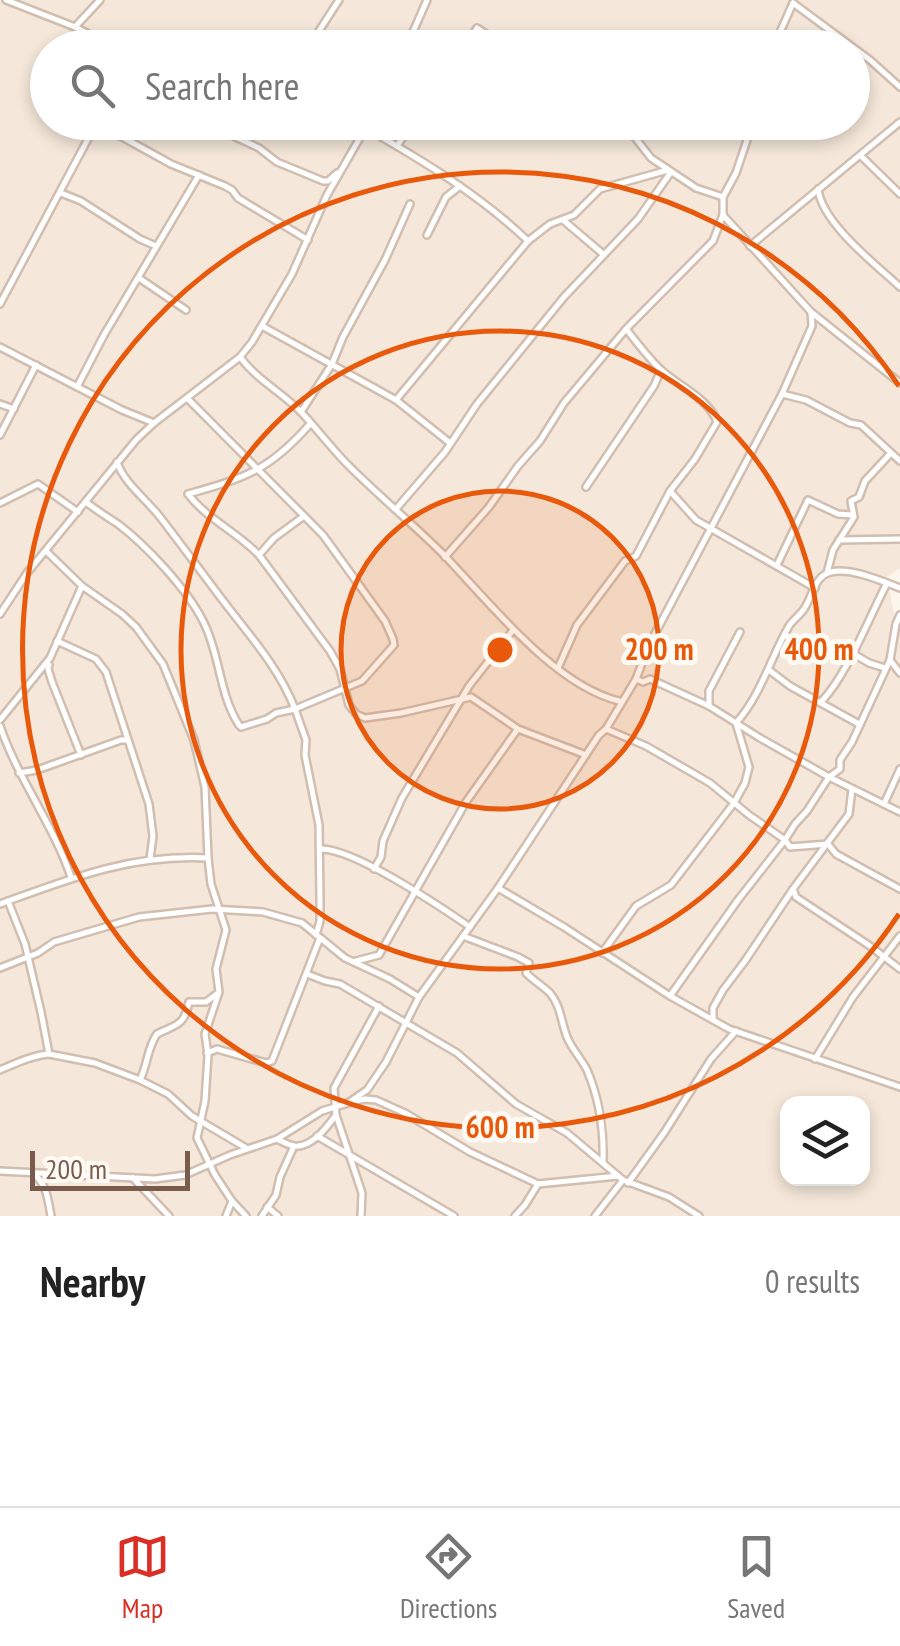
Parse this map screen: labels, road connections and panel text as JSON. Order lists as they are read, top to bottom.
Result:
{
  "scale_bar": "200 m",
  "page": {
    "search": "Search here",
    "scale": "200 m",
    "heading": ["Nearby", "0 results"],
    "nav": ["Map", "Directions", "Saved"]
  },
  "rings": ["200 m", "400 m", "600 m"]
}
